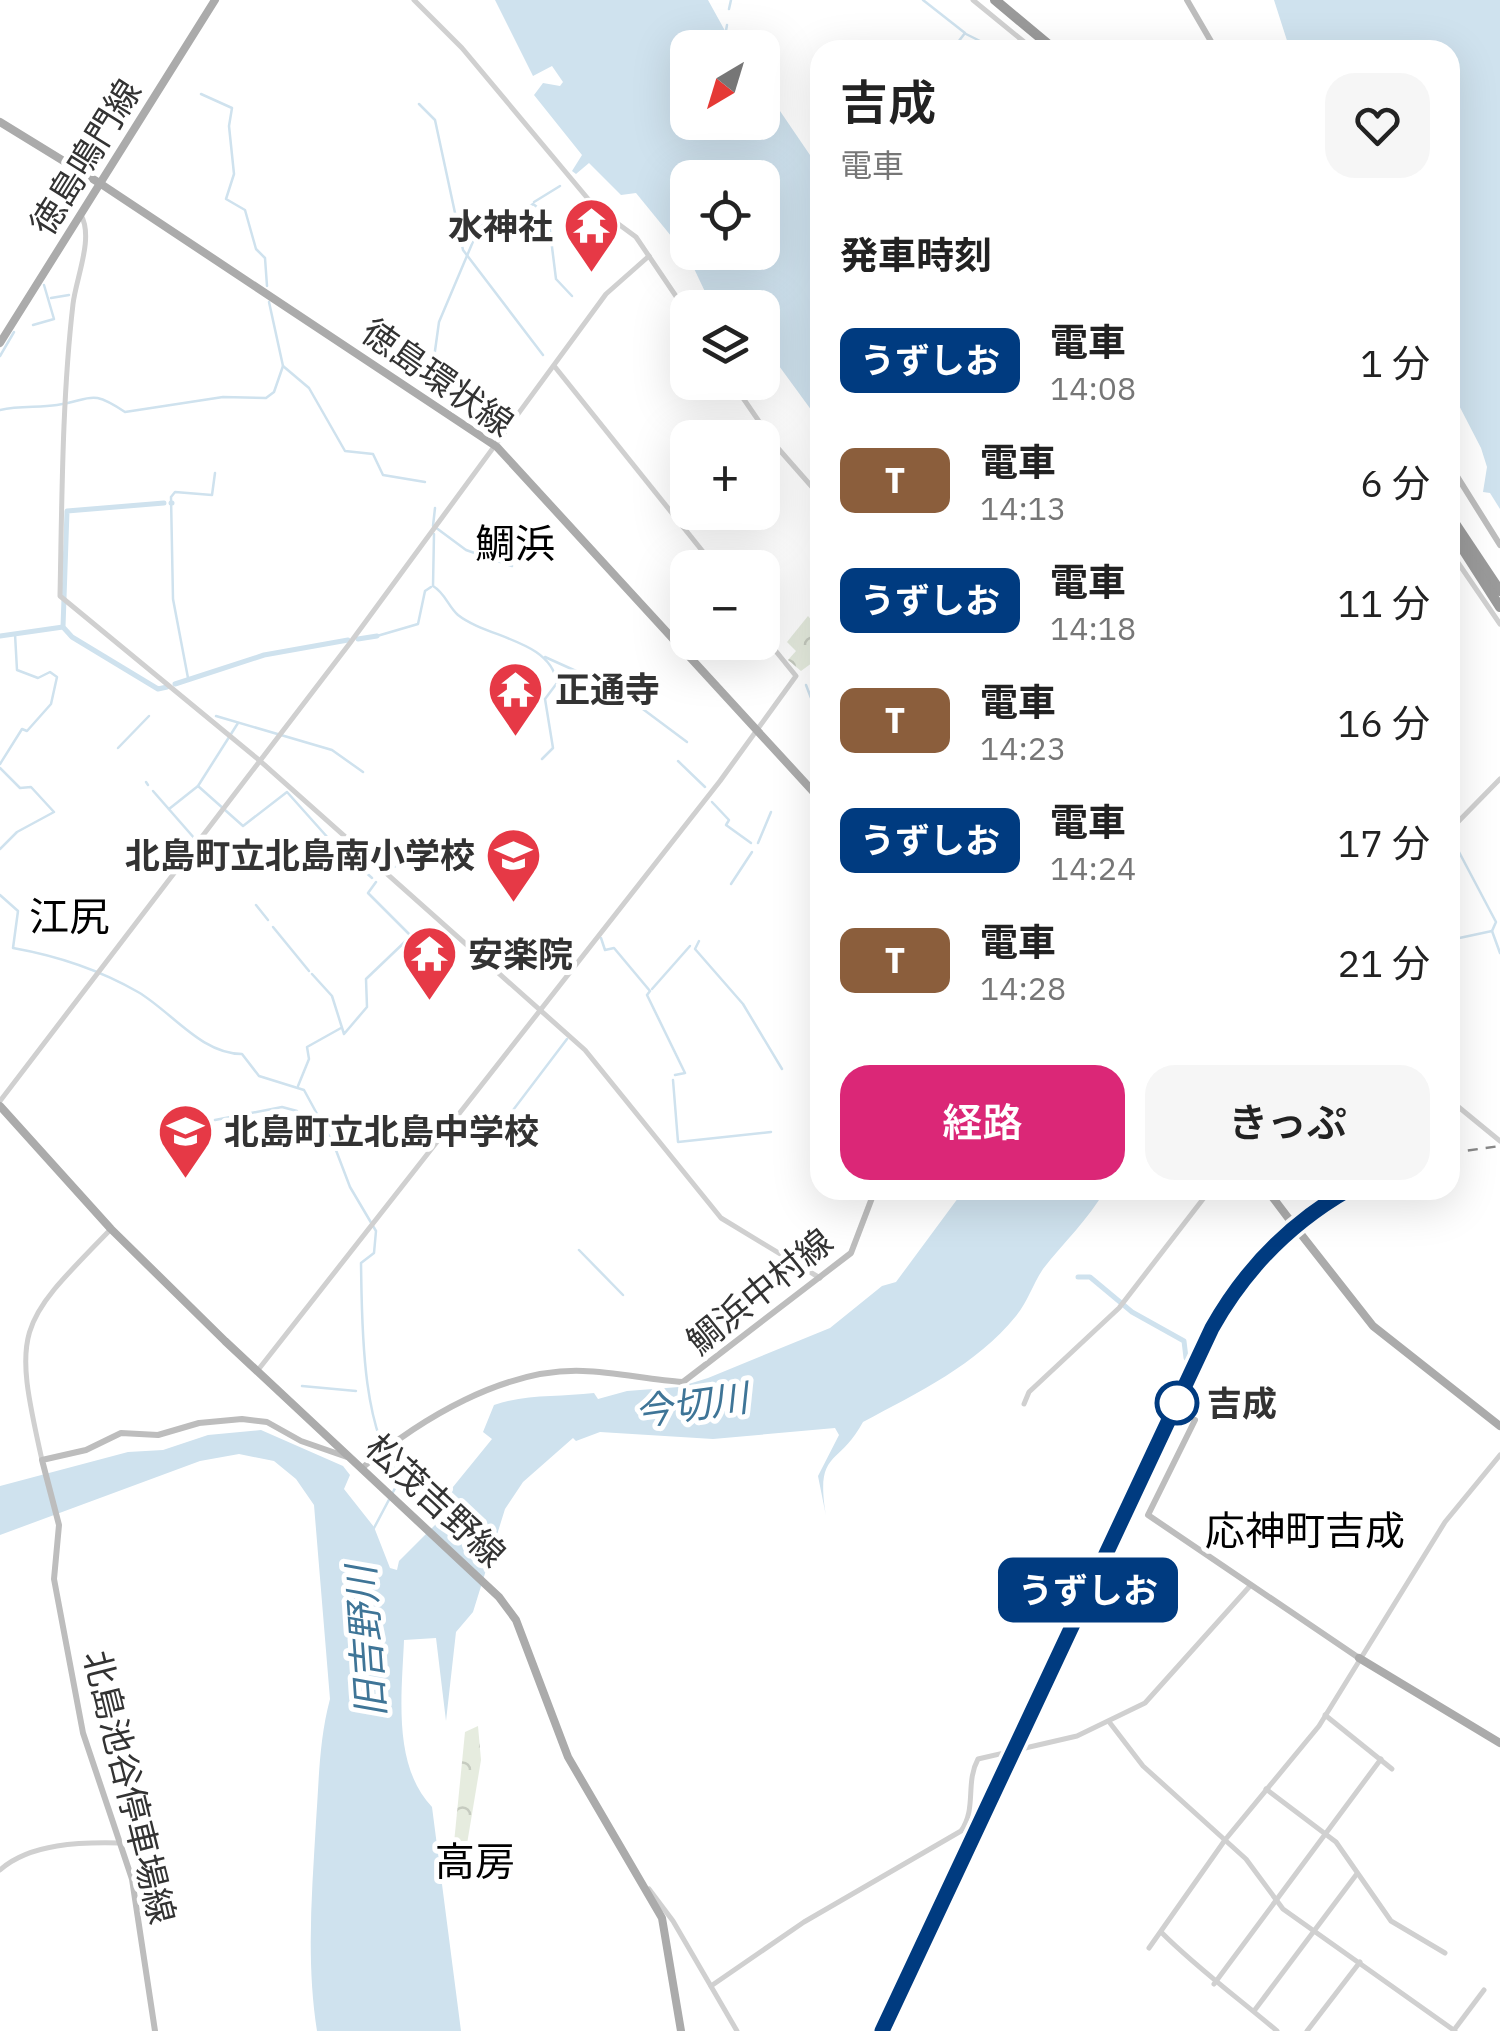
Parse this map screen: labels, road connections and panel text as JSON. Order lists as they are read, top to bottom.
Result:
{
  "streets": {
    "main road": [
      "徳島鳴門線",
      "徳島環状線",
      "鯛浜中村線",
      "松茂吉野線",
      "北島池谷停車場線"
    ]
  },
  "crossings": [
    ["徳島鳴門線", "徳島環状線"],
    ["鯛浜中村線", "松茂吉野線"]
  ],
  "districts": [
    "鯛浜",
    "江尻",
    "応神町吉成",
    "高房"
  ],
  "water": ["今切川", "旧吉野川"],
  "places": {
    "temple": ["水神社", "正通寺", "安楽院"],
    "school or university": ["北島町立北島南小学校", "北島町立北島中学校"],
    "other": ["吉成"]
  },
  "north": "bottom left",
  "page": {
    "on_map": "うずしお",
    "map_buttons": ["+", "−"],
    "heading": [
      ["吉成", "電車"],
      "発車時刻"
    ],
    "list": [
      {
        "mark": "うずしお",
        "name": "電車",
        "note": "14:08",
        "value": "1 分"
      },
      {
        "mark": "T",
        "name": "電車",
        "note": "14:13",
        "value": "6 分"
      },
      {
        "mark": "うずしお",
        "name": "電車",
        "note": "14:18",
        "value": "11 分"
      },
      {
        "mark": "T",
        "name": "電車",
        "note": "14:23",
        "value": "16 分"
      },
      {
        "mark": "うずしお",
        "name": "電車",
        "note": "14:24",
        "value": "17 分"
      },
      {
        "mark": "T",
        "name": "電車",
        "note": "14:28",
        "value": "21 分"
      }
    ],
    "buttons": ["経路", "きっぷ"]
  }
}
